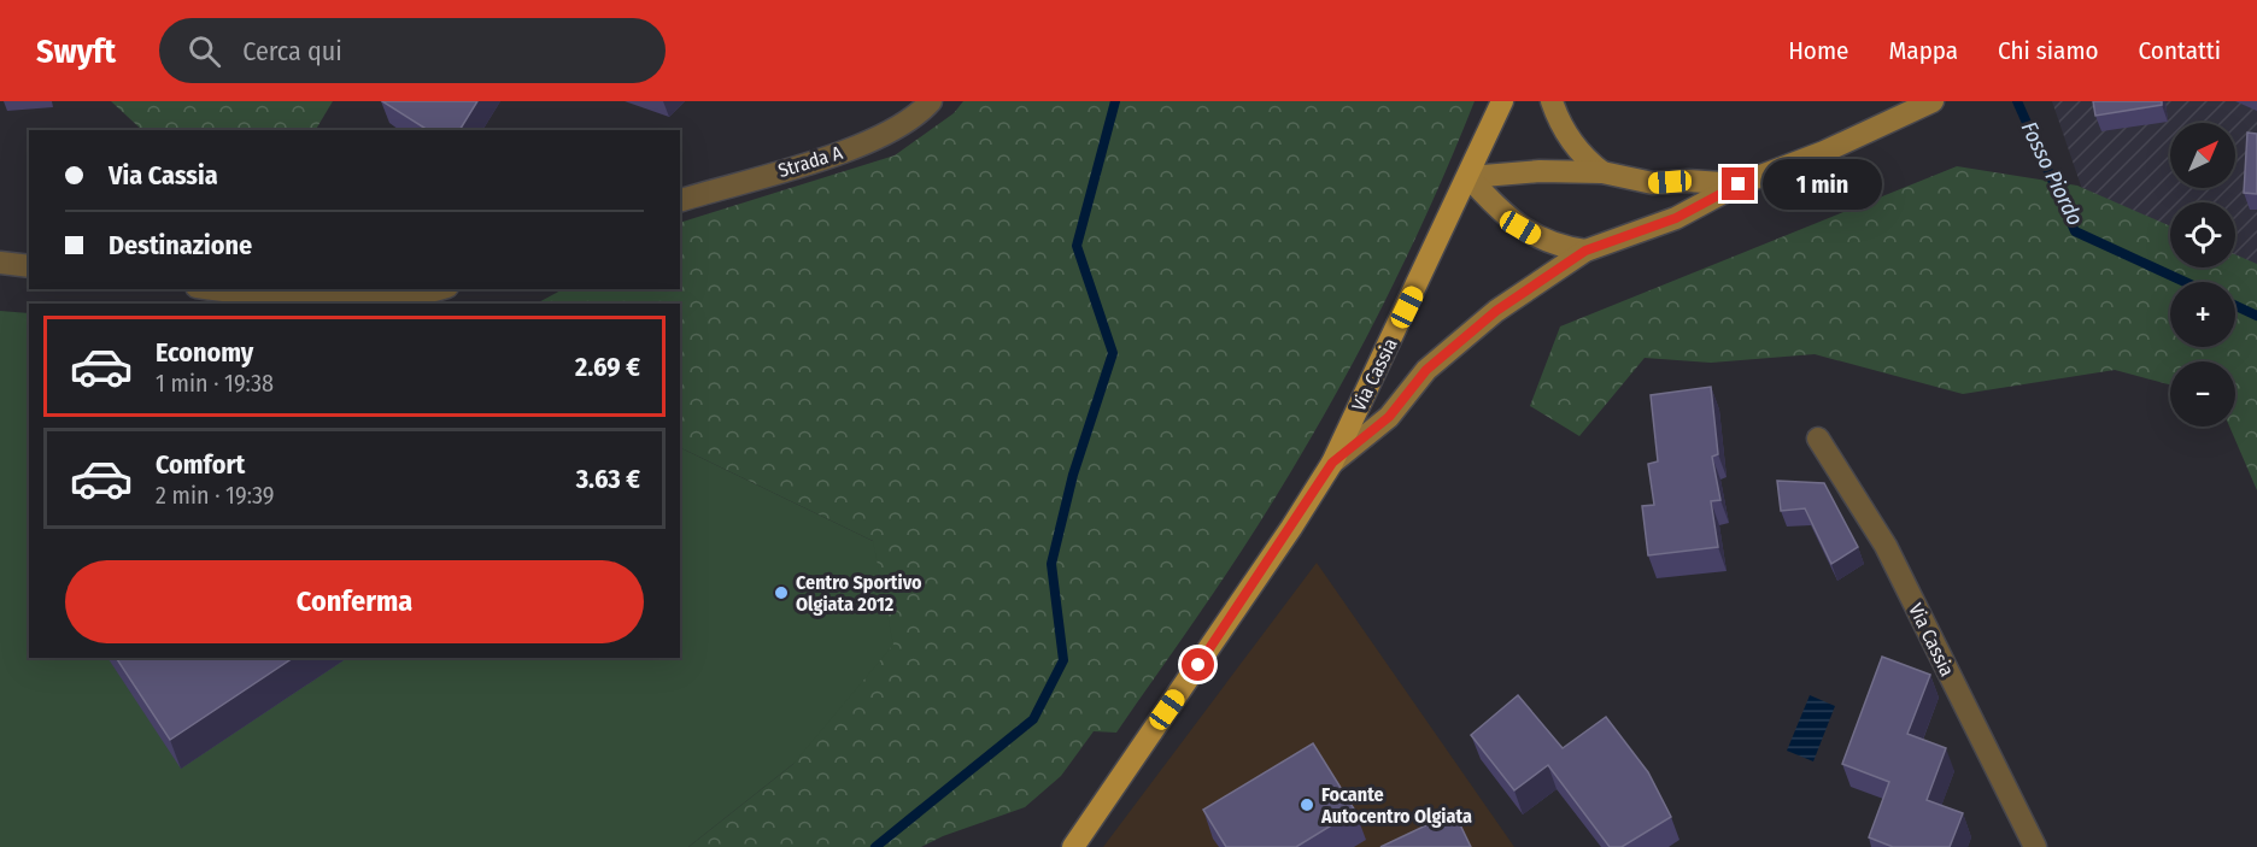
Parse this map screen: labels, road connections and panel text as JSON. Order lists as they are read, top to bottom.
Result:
{
  "streets": {
    "main road": ["Via Cassia"],
    "street": ["Strada A"]
  },
  "water": ["Fosso Piordo"],
  "places": ["Centro Sportivo Olgiata 2012", "Focante Autocentro Olgiata"],
  "north": "top right",
  "page": {
    "header": "Swyft",
    "search": "Cerca qui",
    "nav": [
      "Home",
      "Mappa",
      "Chi siamo",
      "Contatti"
    ],
    "map_buttons": ["+", "−"],
    "banner": ["Via Cassia", "Destinazione"],
    "bubble": "1 min",
    "list": [
      {
        "name": "Economy",
        "note": "1 min · 19:38",
        "value": "2.69 €"
      },
      {
        "name": "Comfort",
        "note": "2 min · 19:39",
        "value": "3.63 €"
      }
    ],
    "buttons": "Conferma"
  }
}
